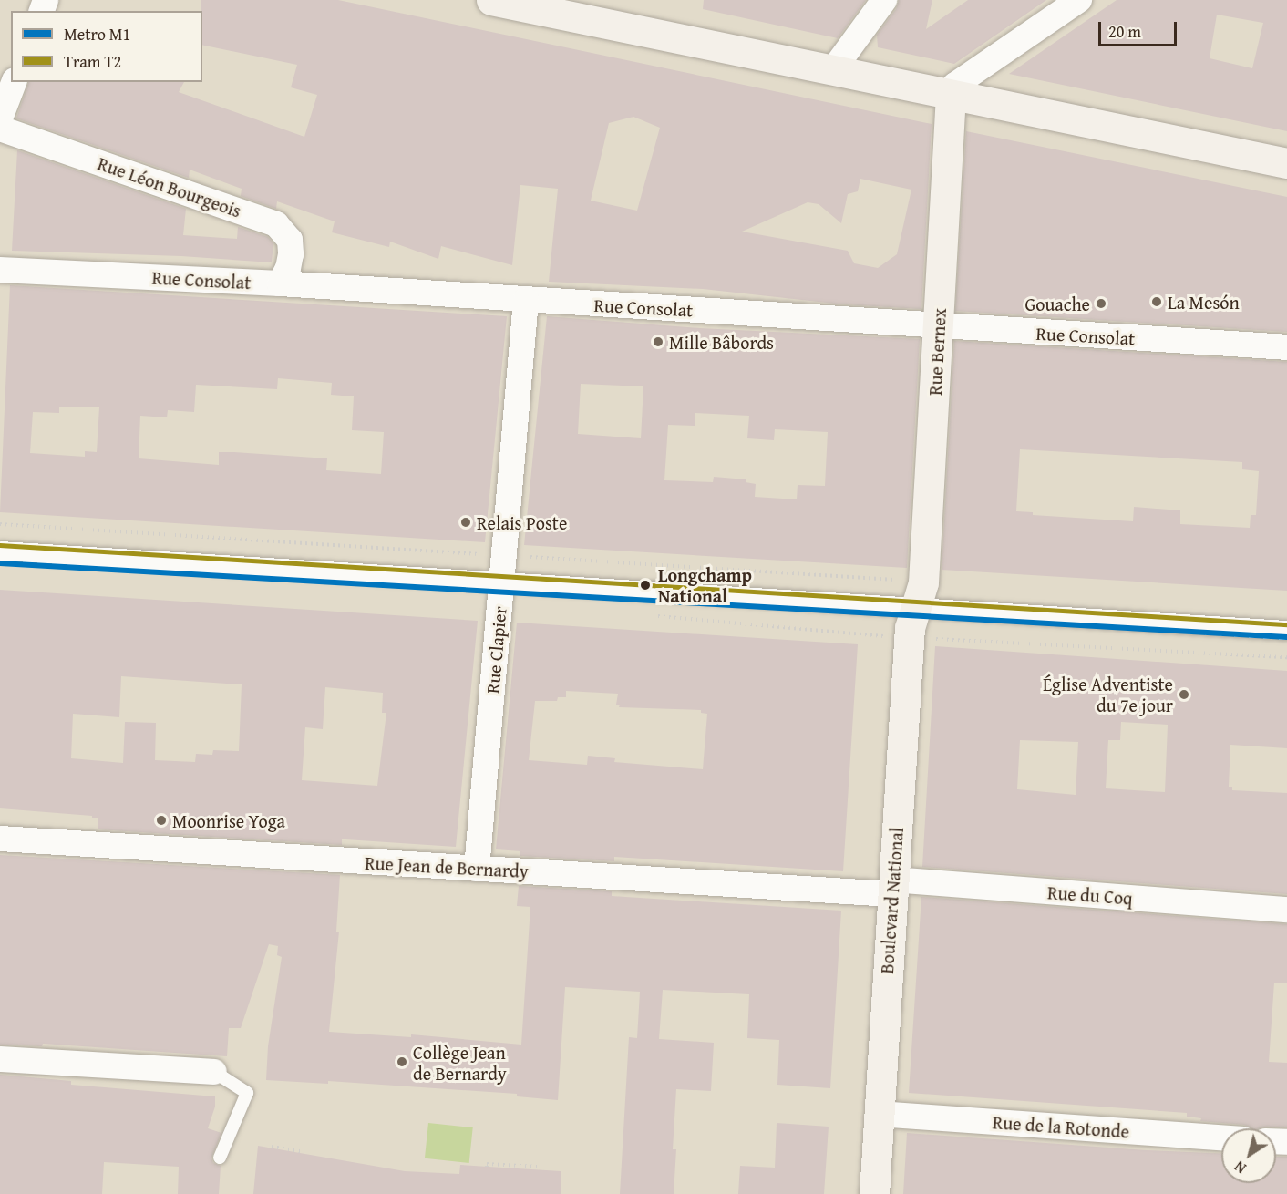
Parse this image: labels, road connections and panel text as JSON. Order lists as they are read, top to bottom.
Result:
{
  "streets": {
    "main road": ["Rue Bernex", "Boulevard National"],
    "street": [
      "Rue Léon Bourgeois",
      "Rue Consolat",
      "Rue Clapier",
      "Rue Jean de Bernardy",
      "Rue du Coq",
      "Rue de la Rotonde"
    ]
  },
  "crossings": [
    ["Rue Léon Bourgeois", "Rue Consolat"],
    ["Rue Consolat", "Rue Bernex"],
    ["Rue Consolat", "Rue Clapier"],
    ["Rue Bernex", "Boulevard National"],
    ["Rue Clapier", "Rue Jean de Bernardy"],
    ["Rue Jean de Bernardy", "Rue du Coq"],
    ["Rue Jean de Bernardy", "Boulevard National"],
    ["Rue du Coq", "Boulevard National"],
    ["Boulevard National", "Rue de la Rotonde"]
  ],
  "places": [
    "La Mesón",
    "Gouache",
    "Mille Bâbords",
    "Relais Poste",
    "Longchamp National",
    "Église Adventiste du 7e jour",
    "Moonrise Yoga",
    "Collège Jean de Bernardy"
  ],
  "lines": ["tram line T2", "metro line M1"],
  "legend": ["Metro M1", "Tram T2"],
  "scale_bar": "20 m",
  "north": "bottom left"
}
